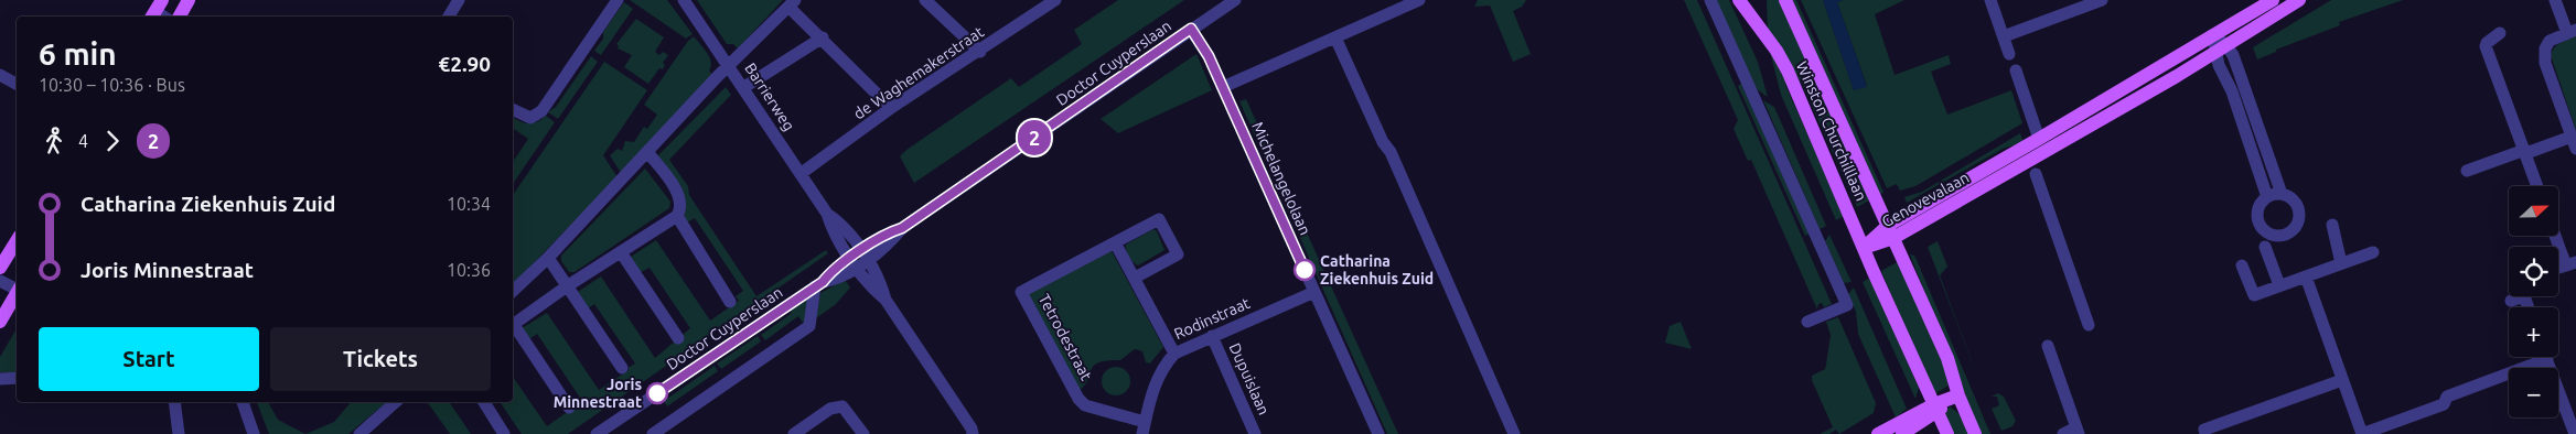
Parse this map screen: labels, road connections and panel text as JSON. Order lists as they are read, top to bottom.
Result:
{
  "streets": {
    "main road": ["Winston Churchilllaan", "Genovevalaan"],
    "street": [
      "Doctor Cuyperslaan",
      "de Waghemakerstraat",
      "Barrierweg",
      "Michelangelolaan",
      "Rodinstraat",
      "Tetrodestraat",
      "Dupuislaan"
    ]
  },
  "crossings": [
    ["Doctor Cuyperslaan", "Barrierweg"],
    ["Doctor Cuyperslaan", "Michelangelolaan"],
    ["de Waghemakerstraat", "Barrierweg"],
    ["Winston Churchilllaan", "Genovevalaan"],
    ["Michelangelolaan", "Rodinstraat"],
    ["Rodinstraat", "Tetrodestraat"],
    ["Rodinstraat", "Dupuislaan"]
  ],
  "places": ["Catharina Ziekenhuis Zuid", "Joris Minnestraat"],
  "lines": ["bus line 2"],
  "north": "right",
  "page": {
    "on_map": "2",
    "heading": ["6 min", "10:30 – 10:36 · Bus", "€2.90"],
    "legs": ["4", "2"],
    "list": [
      {
        "name": "Catharina Ziekenhuis Zuid",
        "value": "10:34"
      },
      {
        "name": "Joris Minnestraat",
        "value": "10:36"
      }
    ],
    "map_buttons": ["+", "−"],
    "buttons": ["Start", "Tickets"]
  }
}
